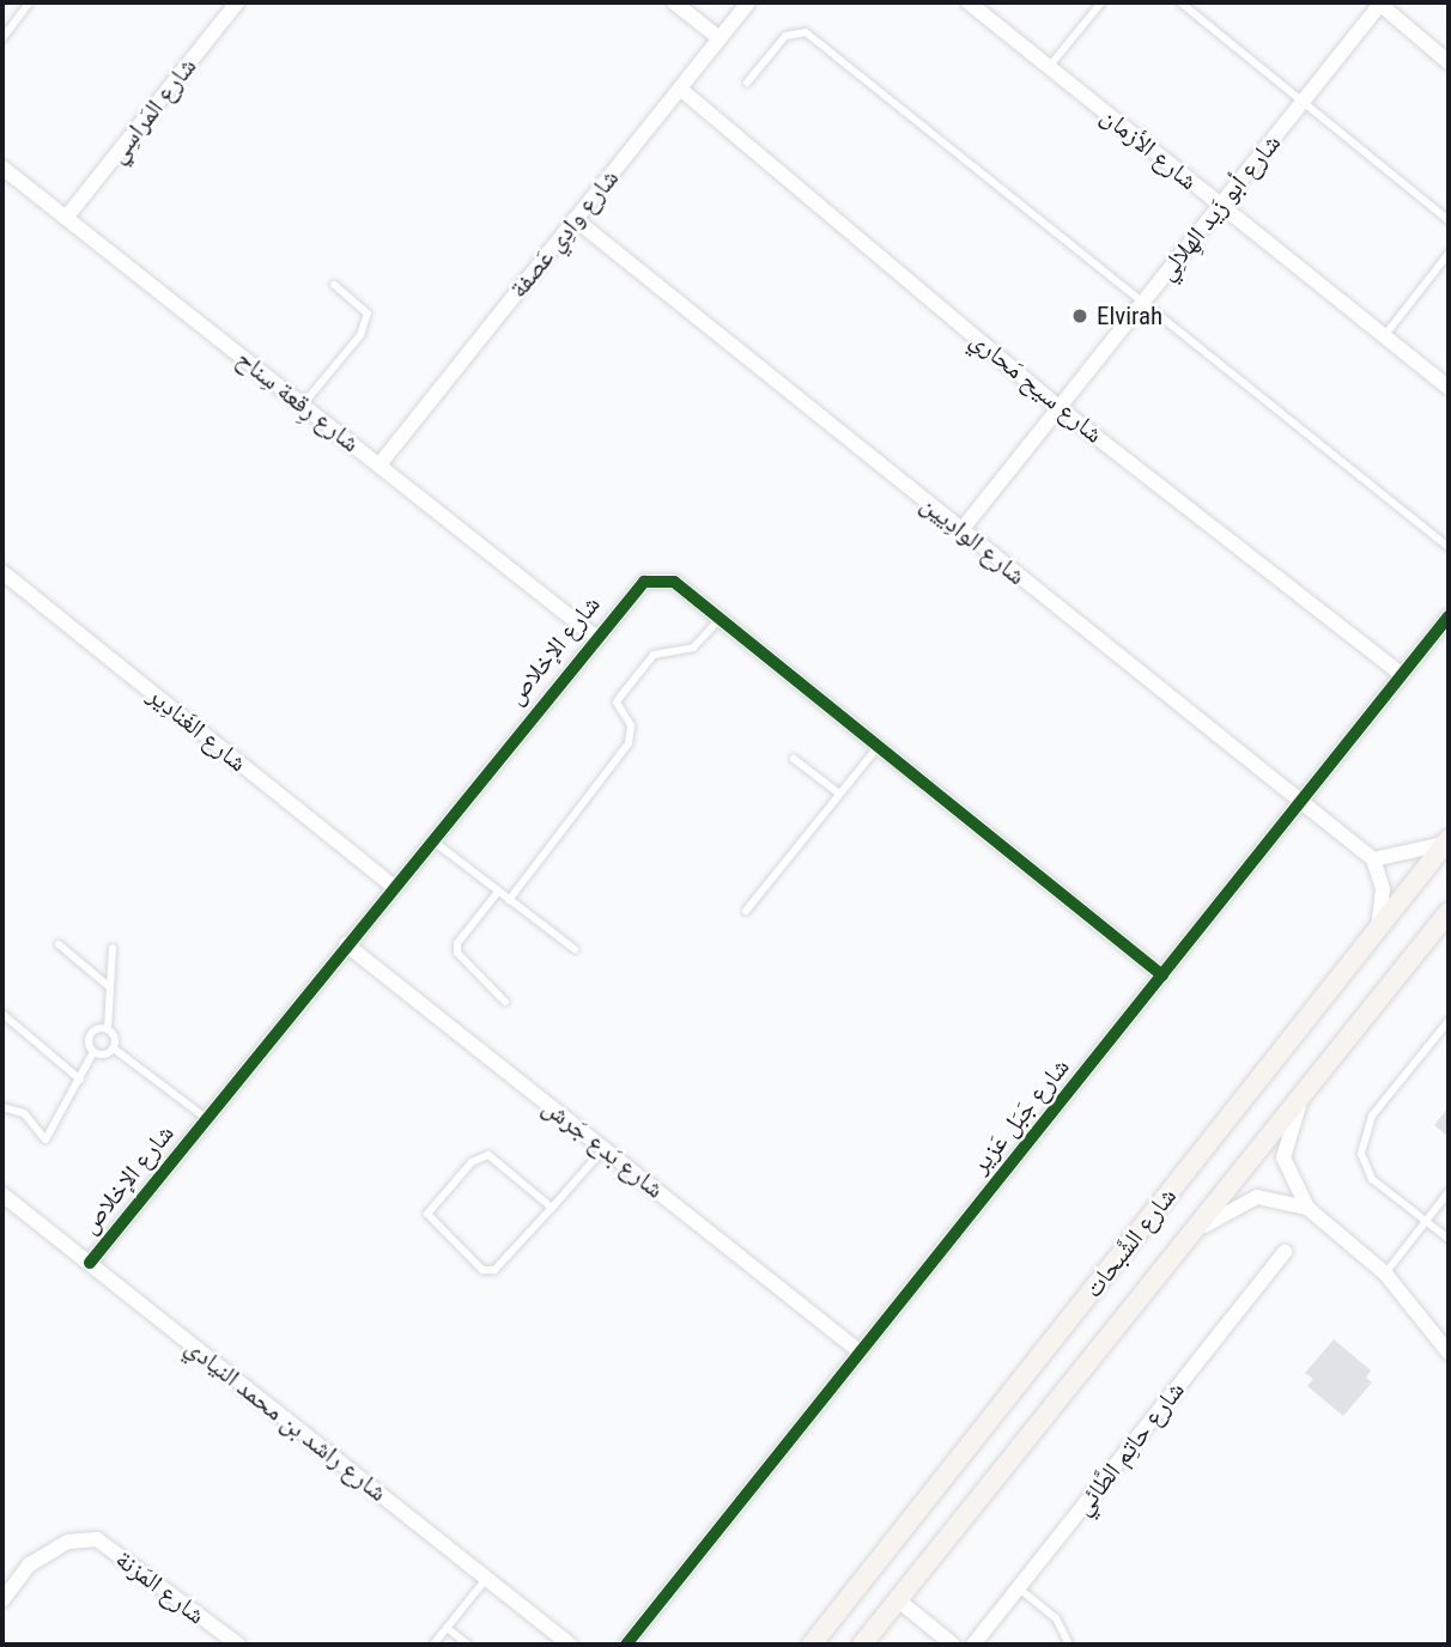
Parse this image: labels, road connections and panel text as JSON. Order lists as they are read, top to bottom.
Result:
{
  "streets": {
    "street": [
      "شارع المَراسِي",
      "شارع الأزمان",
      "شارع أبو زَيد الهِلالِي",
      "شارع وادِي عَصفة",
      "شارع سيح مَحاري",
      "شارع رِقعة سِناح",
      "شارع الوادِيين",
      "شارع الإخلاص",
      "شارع الغَنادِير",
      "شارع جَبَل عَزير",
      "شارع بَدع جَرش",
      "شارع الشَّبحات",
      "شارع راشد بن محمد النيادي",
      "شارع حاتِم الطَّائي",
      "شارع المَزنة"
    ]
  },
  "crossings": [
    ["شارع المَراسِي", "شارع رِقعة سِناح"],
    ["شارع الأزمان", "شارع أبو زَيد الهِلالِي"],
    ["شارع أبو زَيد الهِلالِي", "شارع سيح مَحاري"],
    ["شارع أبو زَيد الهِلالِي", "شارع الوادِيين"],
    ["شارع وادِي عَصفة", "شارع سيح مَحاري"],
    ["شارع وادِي عَصفة", "شارع رِقعة سِناح"],
    ["شارع وادِي عَصفة", "شارع الوادِيين"],
    ["شارع سيح مَحاري", "شارع جَبَل عَزير"],
    ["شارع رِقعة سِناح", "شارع الإخلاص"],
    ["شارع الوادِيين", "شارع جَبَل عَزير"],
    ["شارع الإخلاص", "شارع الغَنادِير"],
    ["شارع الإخلاص", "شارع جَبَل عَزير"],
    ["شارع الإخلاص", "شارع بَدع جَرش"],
    ["شارع الإخلاص", "شارع راشد بن محمد النيادي"],
    ["شارع جَبَل عَزير", "شارع بَدع جَرش"]
  ],
  "places": ["Elvirah"]
}
